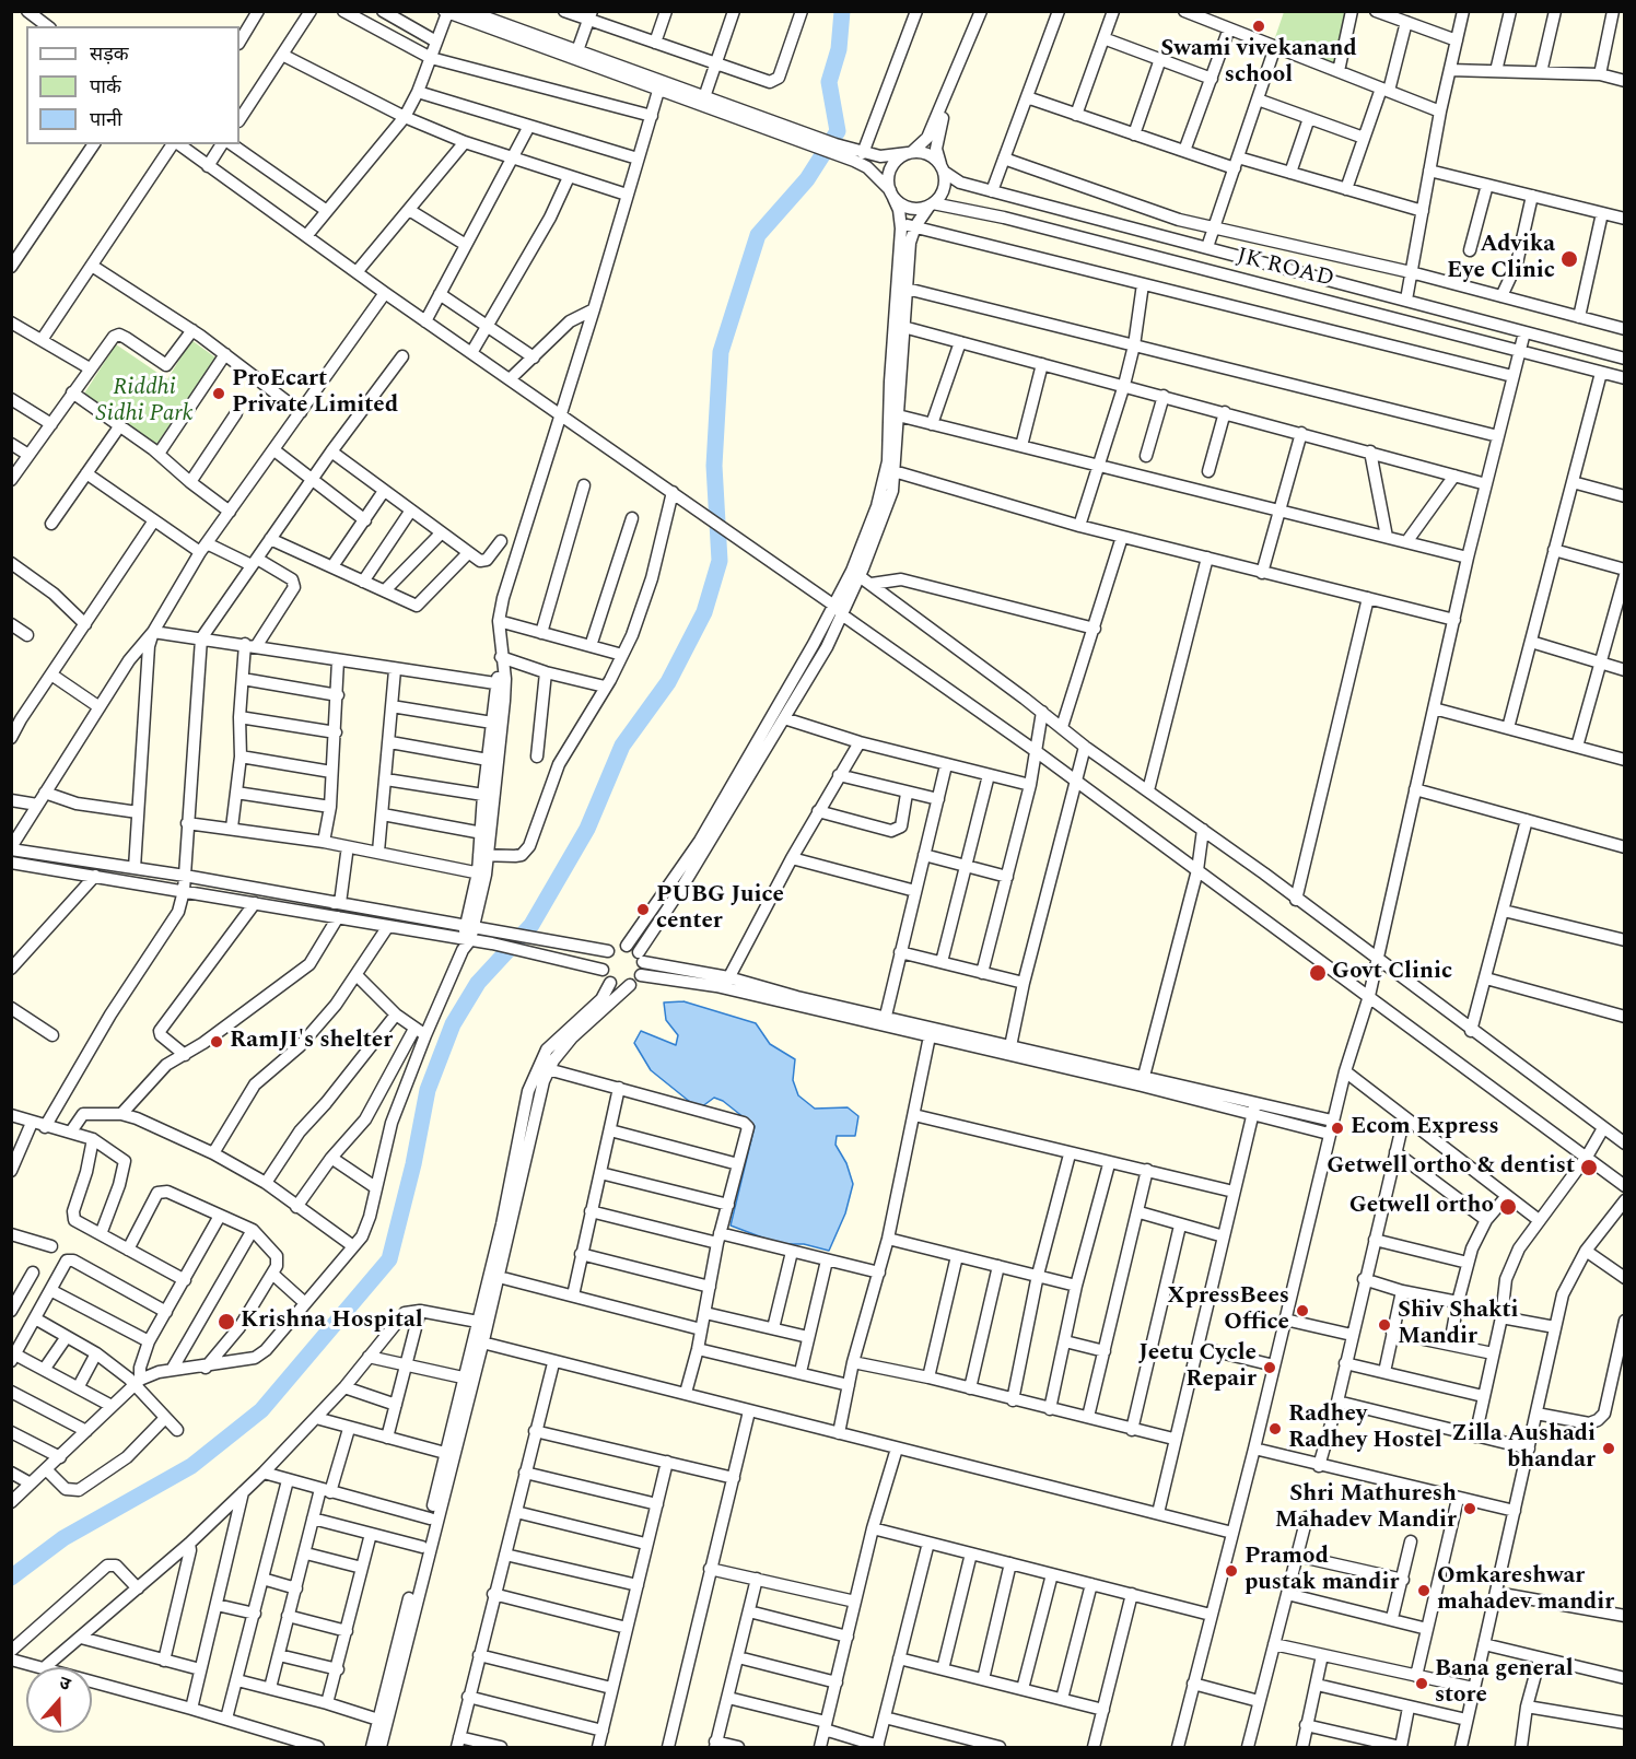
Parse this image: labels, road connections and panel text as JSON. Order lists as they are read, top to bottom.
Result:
{
  "streets": {
    "street": ["JK ROAD"]
  },
  "parks": ["Riddhi Sidhi Park"],
  "places": [
    "Swami vivekanand school",
    "Advika Eye Clinic",
    "ProEcart Private Limited",
    "PUBG Juice center",
    "Govt Clinic",
    "RamJI's shelter",
    "Ecom Express",
    "Getwell ortho & dentist",
    "Getwell ortho",
    "XpressBees Office",
    "Krishna Hospital",
    "Shiv Shakti Mandir",
    "Jeetu Cycle Repair",
    "Radhey Radhey Hostel",
    "Zilla Aushadi bhandar",
    "Shri Mathuresh Mahadev Mandir",
    "Pramod pustak mandir",
    "Omkareshwar mahadev mandir",
    "Bana general store"
  ],
  "legend": ["सड़क", "पार्क", "पानी"],
  "north": "top"
}
